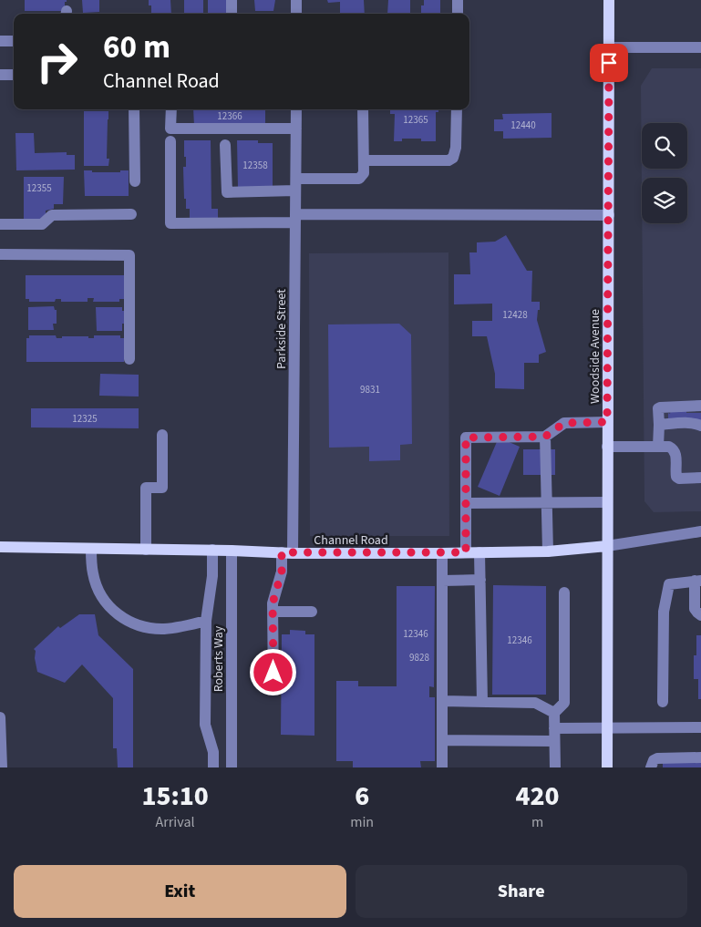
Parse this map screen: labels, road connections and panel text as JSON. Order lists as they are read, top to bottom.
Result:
{
  "streets": {
    "main road": ["Woodside Avenue", "Channel Road"],
    "street": ["Parkside Street", "Roberts Way"]
  },
  "crossings": [
    ["Parkside Street", "Channel Road"],
    ["Woodside Avenue", "Channel Road"],
    ["Channel Road", "Roberts Way"]
  ],
  "house_numbers": [
    "12366",
    "12365",
    "12440",
    "12358",
    "12355",
    "12428",
    "9831",
    "12325",
    "12346",
    "12346",
    "9828"
  ],
  "page": {
    "turn": ["60 m", "Channel Road"],
    "eta": [
      "15:10",
      "Arrival",
      "6",
      "min",
      "420",
      "m"
    ],
    "buttons": ["Exit", "Share"]
  }
}
